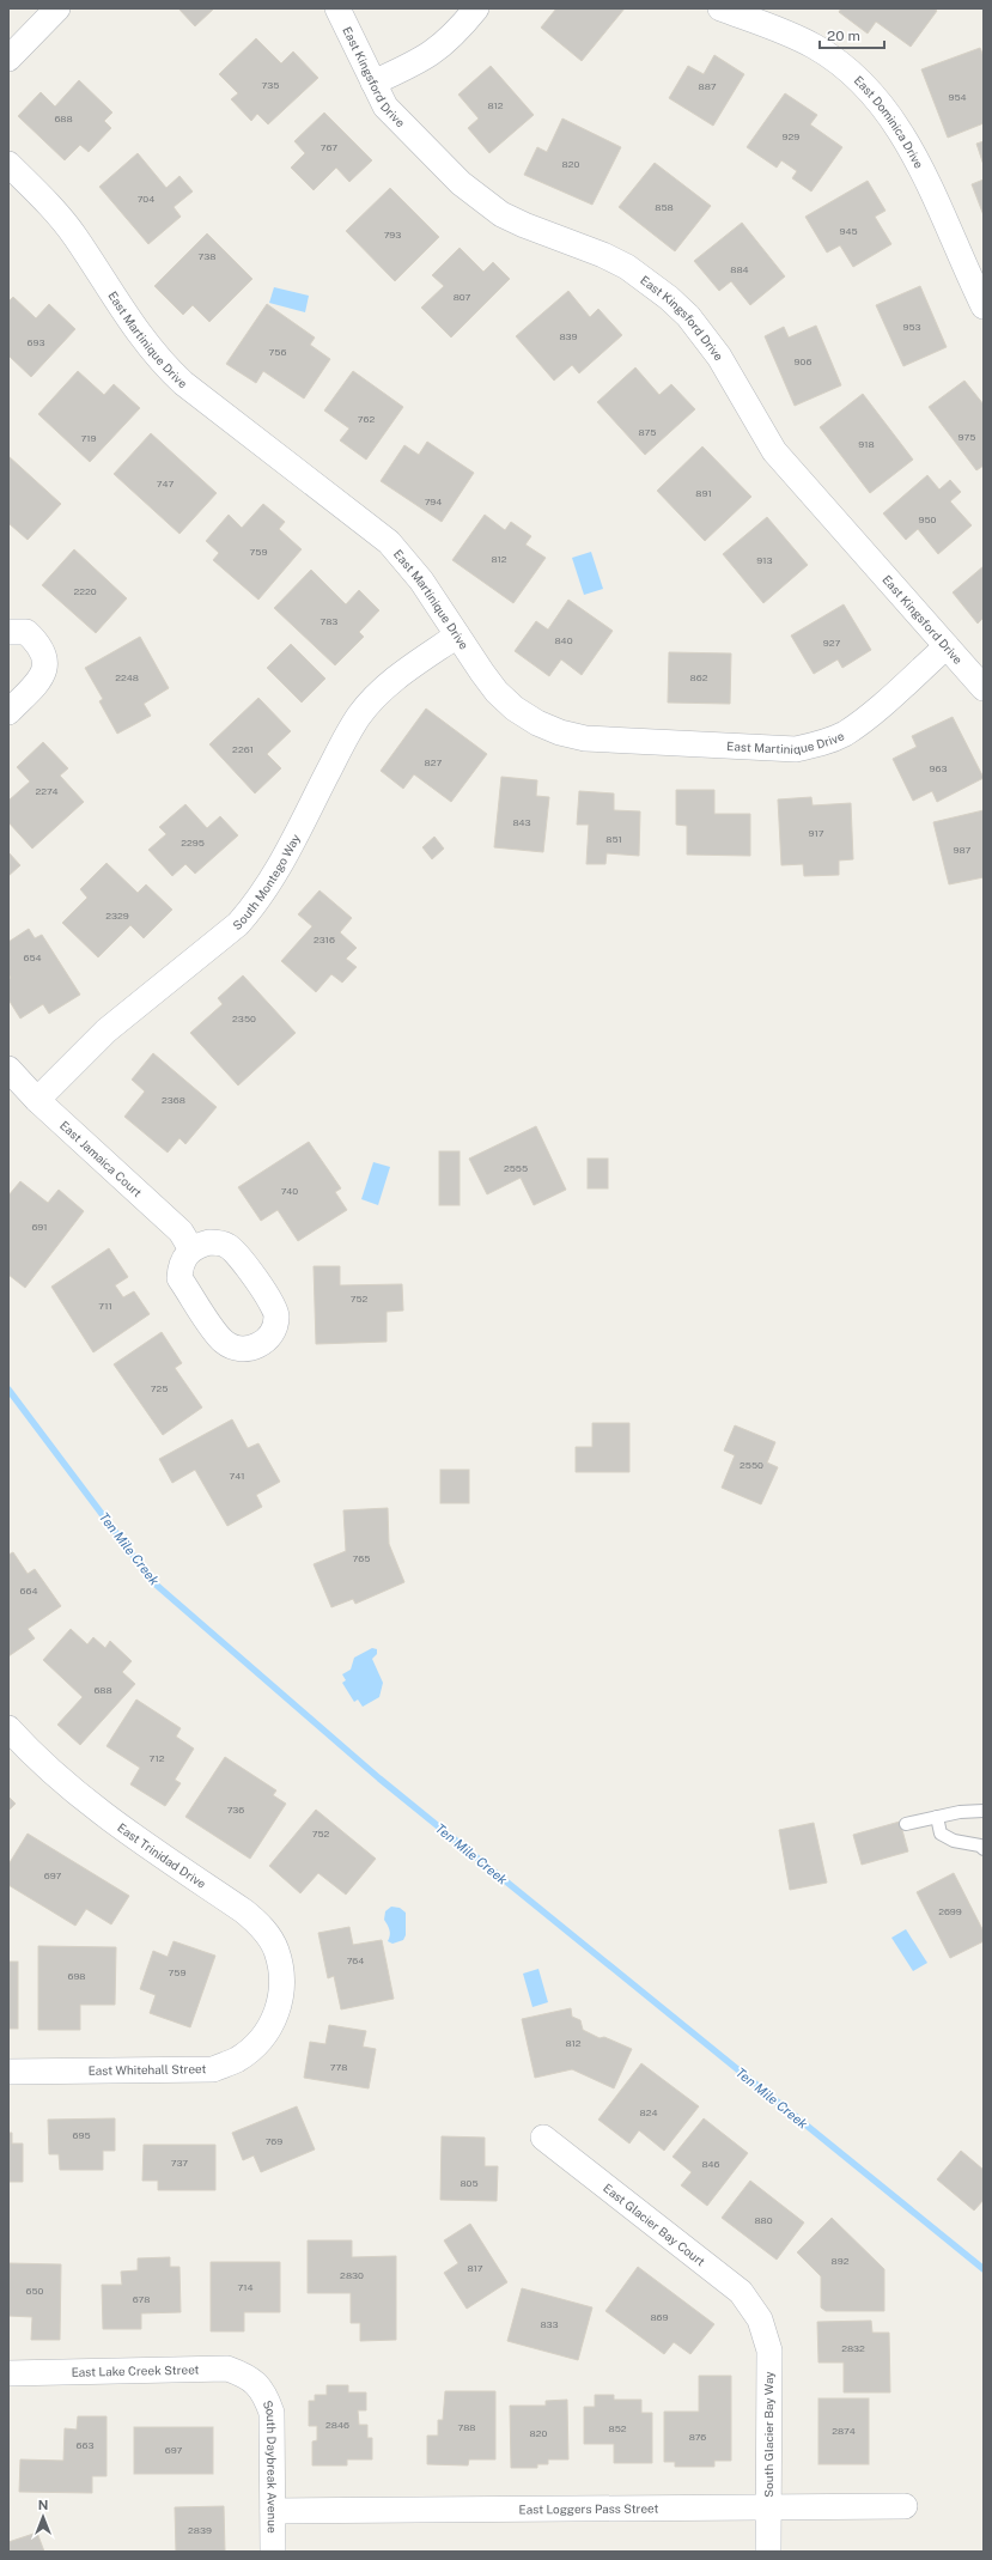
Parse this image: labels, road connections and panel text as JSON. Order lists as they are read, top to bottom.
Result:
{
  "streets": {
    "street": [
      "East Kingsford Drive",
      "East Dominica Drive",
      "East Martinique Drive",
      "South Montego Way",
      "East Jamaica Court",
      "East Trinidad Drive",
      "East Whitehall Street",
      "East Glacier Bay Court",
      "East Lake Creek Street",
      "South Glacier Bay Way",
      "South Daybreak Avenue",
      "East Loggers Pass Street"
    ]
  },
  "crossings": [
    ["East Kingsford Drive", "East Martinique Drive"],
    ["East Martinique Drive", "South Montego Way"],
    ["South Montego Way", "East Jamaica Court"],
    ["East Trinidad Drive", "East Whitehall Street"],
    ["East Glacier Bay Court", "South Glacier Bay Way"],
    ["East Lake Creek Street", "South Daybreak Avenue"],
    ["South Glacier Bay Way", "East Loggers Pass Street"],
    ["South Daybreak Avenue", "East Loggers Pass Street"]
  ],
  "water": ["Ten Mile Creek"],
  "house_numbers": [
    "735",
    "887",
    "954",
    "812",
    "688",
    "929",
    "767",
    "820",
    "704",
    "858",
    "945",
    "793",
    "738",
    "884",
    "807",
    "953",
    "839",
    "693",
    "756",
    "906",
    "762",
    "875",
    "975",
    "719",
    "918",
    "747",
    "891",
    "794",
    "950",
    "759",
    "812",
    "913",
    "2220",
    "783",
    "840",
    "927",
    "2248",
    "862",
    "2261",
    "827",
    "963",
    "2274",
    "843",
    "917",
    "851",
    "2295",
    "987",
    "2329",
    "2316",
    "654",
    "2350",
    "2368",
    "2555",
    "740",
    "691",
    "752",
    "711",
    "725",
    "2550",
    "741",
    "765",
    "664",
    "688",
    "712",
    "736",
    "752",
    "697",
    "2699",
    "764",
    "759",
    "698",
    "812",
    "778",
    "824",
    "695",
    "769",
    "737",
    "846",
    "805",
    "880",
    "892",
    "817",
    "2830",
    "714",
    "650",
    "678",
    "869",
    "833",
    "2832",
    "2846",
    "788",
    "852",
    "2874",
    "820",
    "876",
    "663",
    "697",
    "2839"
  ],
  "scale_bar": "20 m",
  "north": "top"
}
